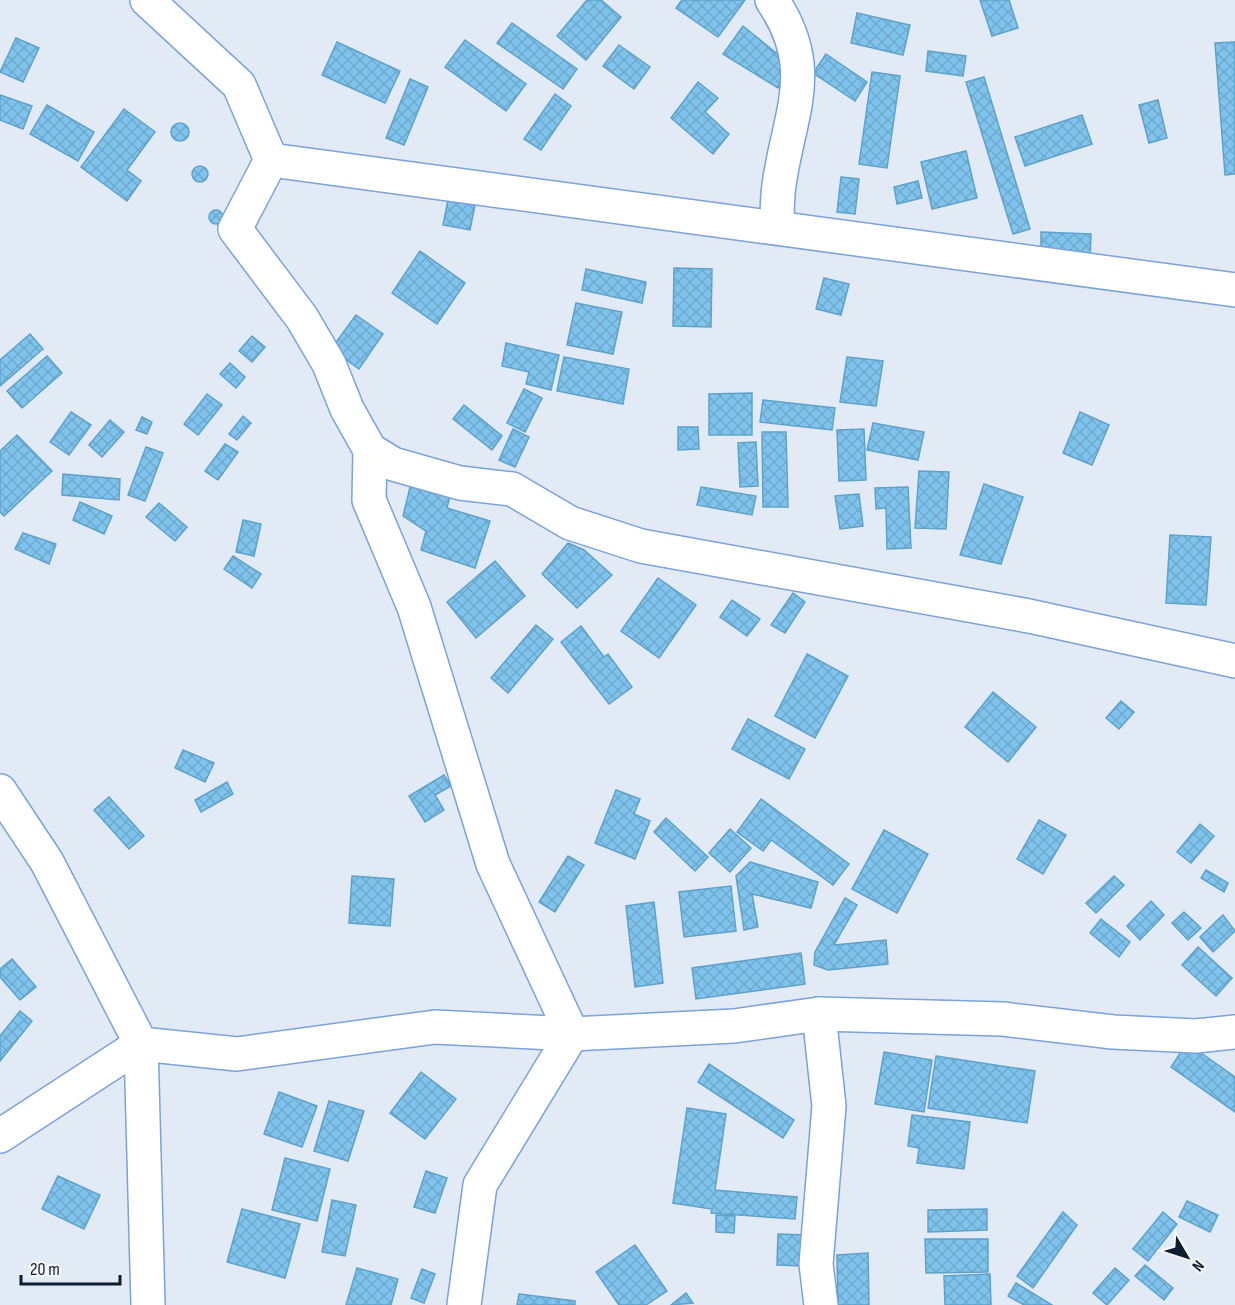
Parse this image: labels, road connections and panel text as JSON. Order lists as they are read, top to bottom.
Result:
{
  "scale_bar": "20 m",
  "north": "bottom right"
}
